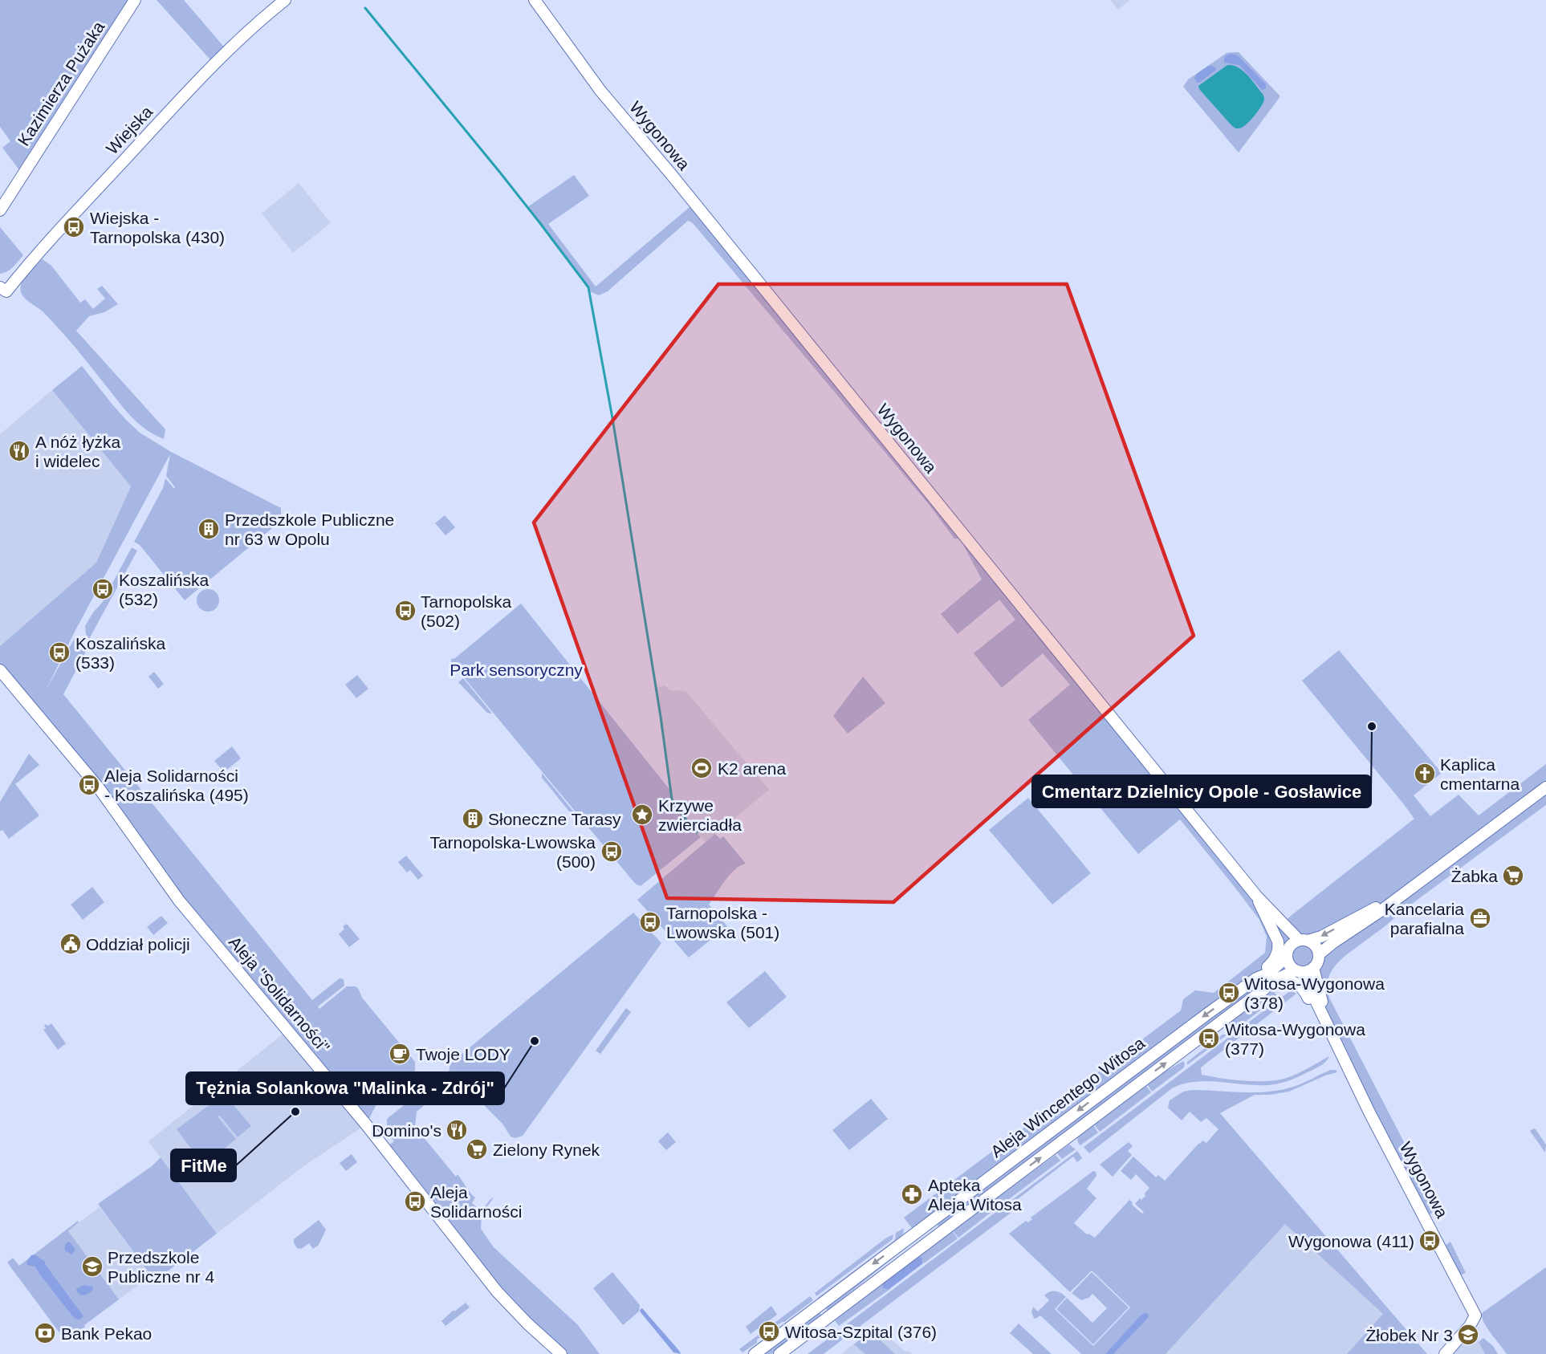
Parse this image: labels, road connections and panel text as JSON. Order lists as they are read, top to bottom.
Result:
{
  "streets": {
    "street": [
      "Kazimierza Pużaka",
      "Wiejska",
      "Wygonowa",
      "Aleja \"Solidarności\"",
      "Aleja Wincentego Witosa"
    ]
  },
  "crossings": [
    ["Wygonowa", "Aleja Wincentego Witosa"]
  ],
  "parks": ["Park sensoryczny"],
  "places": {
    "bus stop": [
      "Wiejska - Tarnopolska (430)",
      "Koszalińska (532)",
      "Tarnopolska (502)",
      "Koszalińska (533)",
      "Aleja Solidarności - Koszalińska (495)",
      "Tarnopolska-Lwowska (500)",
      "Tarnopolska - Lwowska (501)",
      "Witosa-Wygonowa (378)",
      "Witosa-Wygonowa (377)",
      "Aleja Solidarności",
      "Wygonowa (411)",
      "Witosa-Szpital (376)"
    ],
    "restaurant": ["A nóż łyżka i widelec", "Domino's"],
    "building": ["Przedszkole Publiczne nr 63 w Opolu", "Słoneczne Tarasy"],
    "other": ["Cmentarz Dzielnicy Opole - Gosławice", "Tężnia Solankowa \"Malinka - Zdrój\"", "FitMe"],
    "sports": ["K2 arena"],
    "church": ["Kaplica cmentarna"],
    "place": ["Krzywe zwierciadła"],
    "supermarket": ["Żabka", "Zielony Rynek"],
    "office": ["Kancelaria parafialna"],
    "public building": ["Oddział policji"],
    "cafe": ["Twoje LODY"],
    "pharmacy": ["Apteka Aleja Witosa"],
    "school or university": ["Przedszkole Publiczne nr 4", "Żłobek Nr 3"],
    "bank": ["Bank Pekao"]
  }
}
